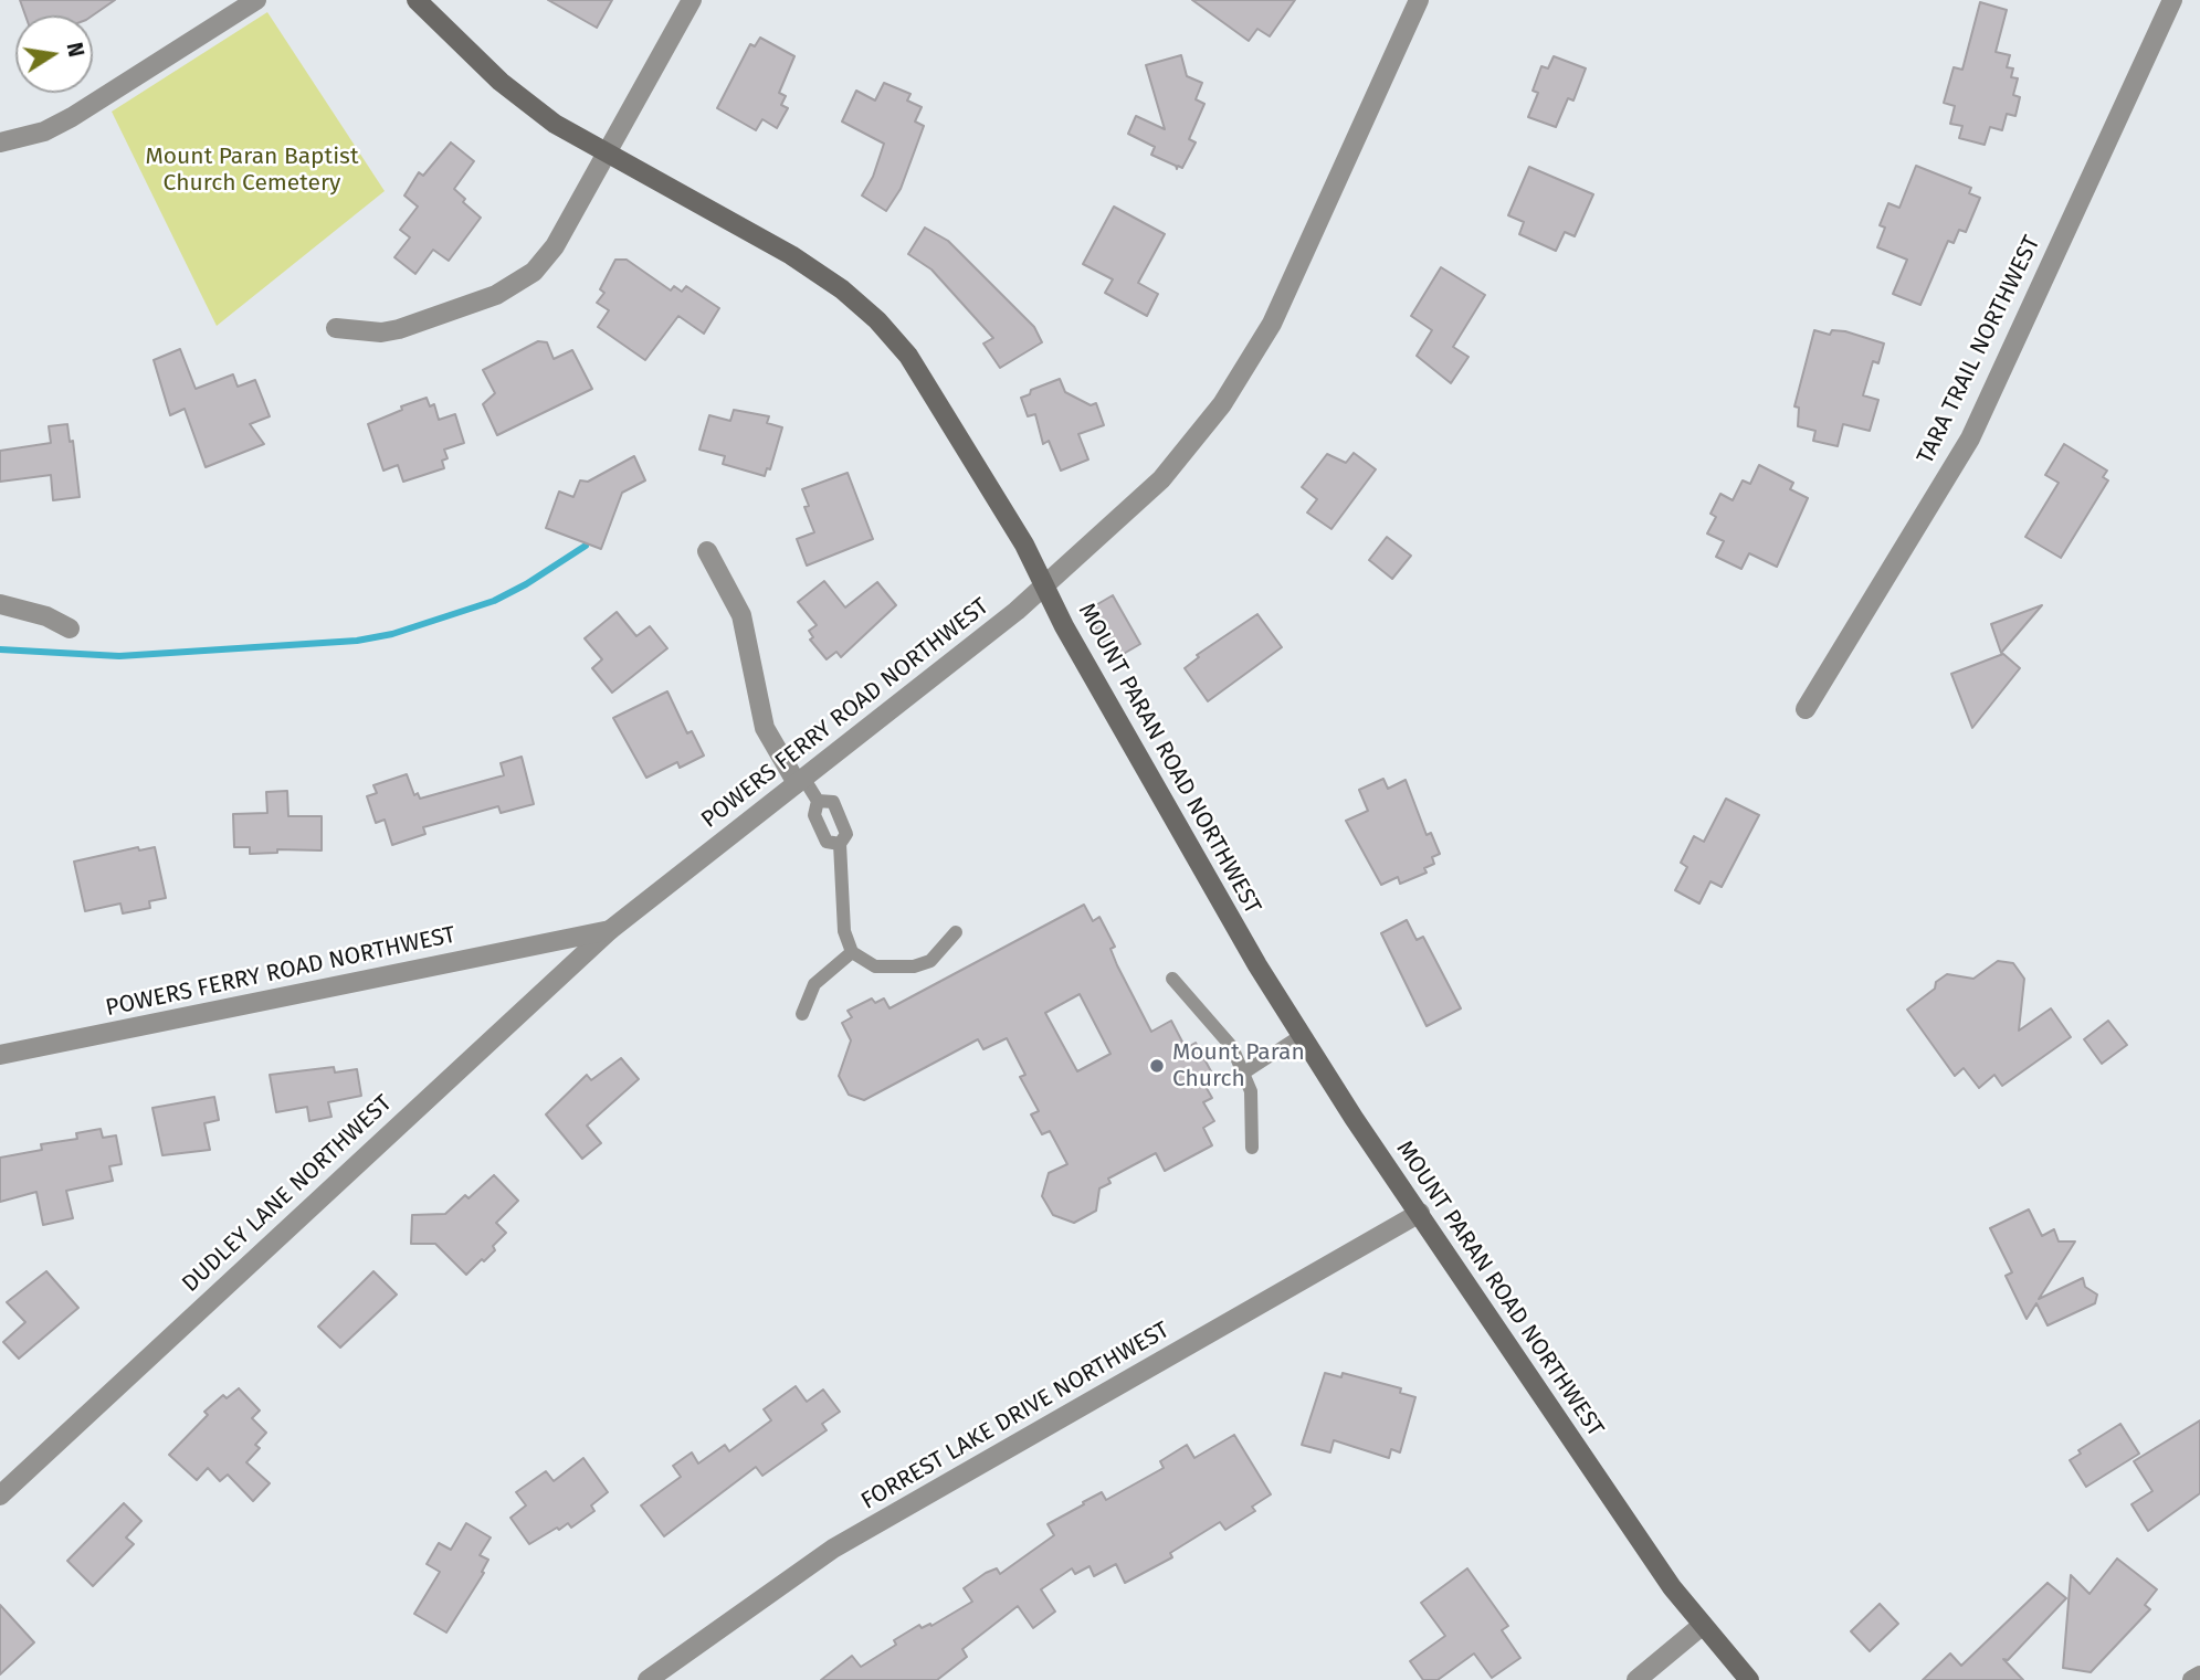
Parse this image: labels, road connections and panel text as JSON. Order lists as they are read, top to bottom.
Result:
{
  "streets": {
    "main road": ["MOUNT PARAN ROAD NORTHWEST"],
    "street": [
      "TARA TRAIL NORTHWEST",
      "POWERS FERRY ROAD NORTHWEST",
      "DUDLEY LANE NORTHWEST",
      "FORREST LAKE DRIVE NORTHWEST"
    ]
  },
  "crossings": [
    ["POWERS FERRY ROAD NORTHWEST", "MOUNT PARAN ROAD NORTHWEST"],
    ["POWERS FERRY ROAD NORTHWEST", "DUDLEY LANE NORTHWEST"],
    ["MOUNT PARAN ROAD NORTHWEST", "FORREST LAKE DRIVE NORTHWEST"]
  ],
  "parks": ["Mount Paran Baptist Church Cemetery"],
  "places": ["Mount Paran Church"],
  "north": "right"
}
